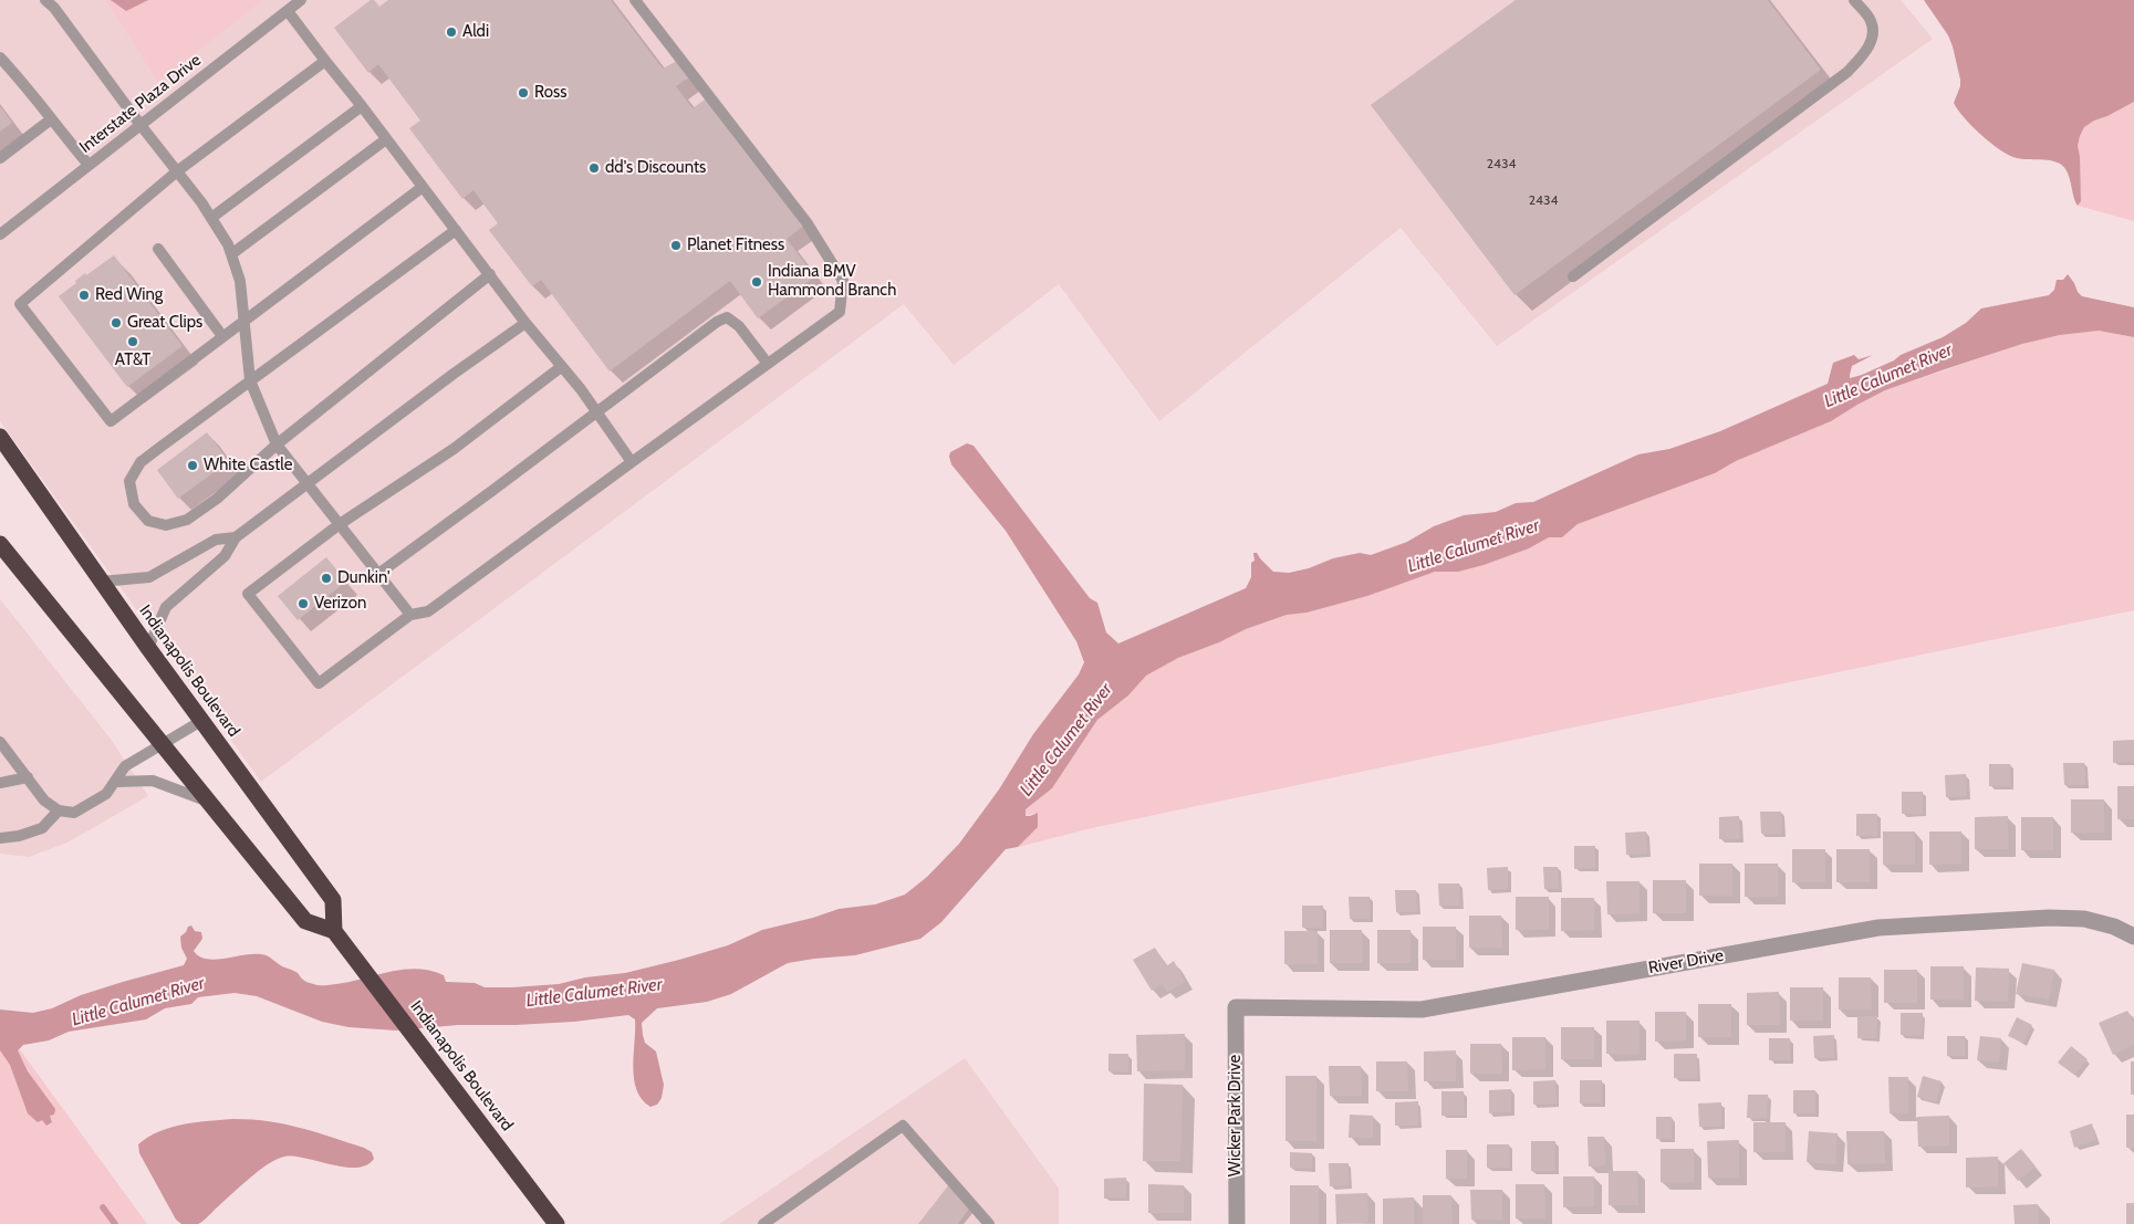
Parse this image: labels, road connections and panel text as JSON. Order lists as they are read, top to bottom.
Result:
{
  "streets": {
    "highway": ["Indianapolis Boulevard"],
    "street": ["River Drive", "Wicker Park Drive"],
    "lane": ["Interstate Plaza Drive"]
  },
  "crossings": [
    ["River Drive", "Wicker Park Drive"]
  ],
  "water": ["Little Calumet River"],
  "places": [
    "Aldi",
    "Ross",
    "dd's Discounts",
    "Planet Fitness",
    "Indiana BMV Hammond Branch",
    "Red Wing",
    "Great Clips",
    "AT&T",
    "White Castle",
    "Dunkin'",
    "Verizon"
  ],
  "house_numbers": ["2434", "2434"]
}
